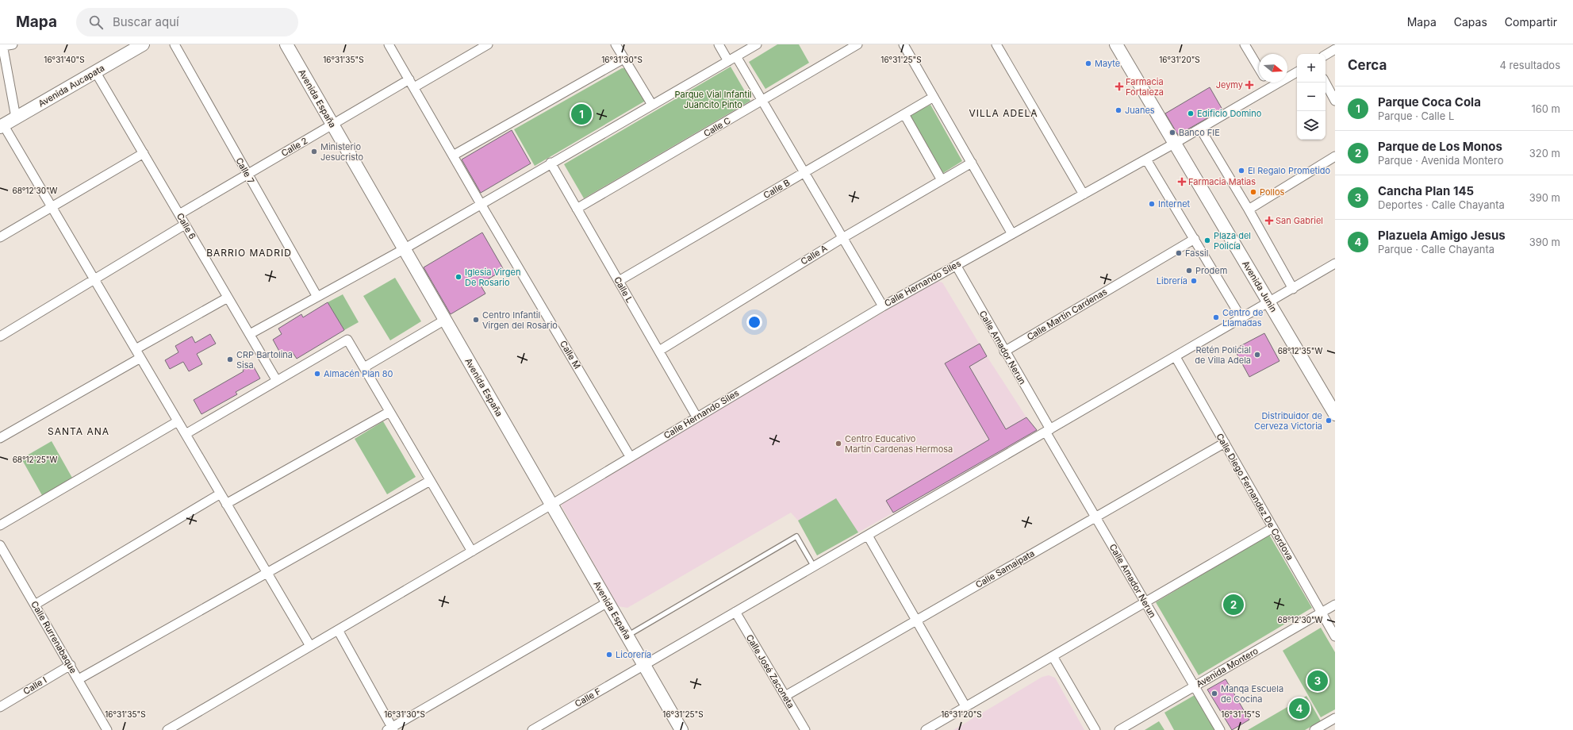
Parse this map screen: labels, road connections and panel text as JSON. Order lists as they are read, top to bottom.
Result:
{
  "streets": {
    "street": [
      "Avenida Aucapata",
      "Avenida España",
      "Calle C",
      "Calle 2",
      "Calle 7",
      "Calle B",
      "Calle 6",
      "Calle A",
      "Calle Hernando Siles",
      "Avenida Junin",
      "Calle L",
      "Calle Martin Cardenas",
      "Calle Amador Nerun",
      "Calle M",
      "Calle Diego Fernandez De Cordova",
      "Calle Samaipata",
      "Calle Rurrenabaque",
      "Avenida Montero",
      "Calle José Zaconeta",
      "Calle I",
      "Calle F"
    ]
  },
  "crossings": [
    ["Avenida Aucapata", "Calle 6"],
    ["Avenida España", "Calle 2"],
    ["Avenida España", "Calle Hernando Siles"],
    ["Avenida España", "Calle F"],
    ["Calle C", "Calle L"],
    ["Calle 2", "Calle 7"],
    ["Calle 2", "Calle 6"],
    ["Calle 2", "Calle M"],
    ["Calle B", "Calle L"],
    ["Calle A", "Calle L"],
    ["Calle Hernando Siles", "Avenida Junin"],
    ["Calle Hernando Siles", "Calle L"],
    ["Calle Hernando Siles", "Calle Amador Nerun"],
    ["Calle Hernando Siles", "Calle M"],
    ["Avenida Junin", "Calle F"],
    ["Calle Martin Cardenas", "Calle Amador Nerun"],
    ["Calle Amador Nerun", "Calle Samaipata"],
    ["Calle Amador Nerun", "Avenida Montero"],
    ["Calle Amador Nerun", "Calle F"],
    ["Calle Diego Fernandez De Cordova", "Calle Samaipata"],
    ["Calle Diego Fernandez De Cordova", "Avenida Montero"],
    ["Calle Diego Fernandez De Cordova", "Calle F"],
    ["Calle Samaipata", "Calle José Zaconeta"],
    ["Calle Rurrenabaque", "Calle I"],
    ["Calle José Zaconeta", "Calle F"]
  ],
  "districts": ["VILLA ADELA", "BARRIO MADRID", "SANTA ANA"],
  "parks": ["Parque Vial Infantil Juancito Pinto"],
  "places": {
    "other": [
      "Mayte",
      "Juanes",
      "Edificio Domino",
      "Banco FIE",
      "Ministerio Jesucristo",
      "El Regalo Prometido",
      "Pollos",
      "Internet",
      "Plaza del Policía",
      "Fassil",
      "Prodem",
      "Iglesia Virgen De Rosario",
      "Librería",
      "Centro de Llamadas",
      "Centro Infantil Virgen del Rosario",
      "Retén Policial de Villa Adela",
      "CRP Bartolina Sisa",
      "Almacén Plan 80",
      "Distribuidor de Cerveza Victoria",
      "Centro Educativo Martín Cardenas Hermosa",
      "Licorería",
      "Manqa Escuela de Cocina"
    ],
    "health": [
      "Jeymy",
      "Farmacia Fortaleza",
      "Farmacia Matias",
      "San Gabriel"
    ]
  },
  "north": "right",
  "page": {
    "header": "Mapa",
    "search": "Buscar aquí",
    "nav": ["Mapa", "Capas", "Compartir"],
    "heading": ["Cerca", "4 resultados"],
    "map_buttons": ["+", "−"],
    "list": [
      {
        "mark": "1",
        "name": "Parque Coca Cola",
        "note": "Parque · Calle L",
        "value": "160 m"
      },
      {
        "mark": "2",
        "name": "Parque de Los Monos",
        "note": "Parque · Avenida Montero",
        "value": "320 m"
      },
      {
        "mark": "3",
        "name": "Cancha Plan 145",
        "note": "Deportes · Calle Chayanta",
        "value": "390 m"
      },
      {
        "mark": "4",
        "name": "Plazuela Amigo Jesus",
        "note": "Parque · Calle Chayanta",
        "value": "390 m"
      }
    ],
    "pins": [
      "1",
      "2",
      "3",
      "4"
    ]
  },
  "coordinates": [
    "16°31'40\"S",
    "16°31'35\"S",
    "16°31'30\"S",
    "16°31'25\"S",
    "16°31'20\"S",
    "68°12'30\"W",
    "68°12'35\"W",
    "68°12'25\"W",
    "16°31'15\"S"
  ]
}
